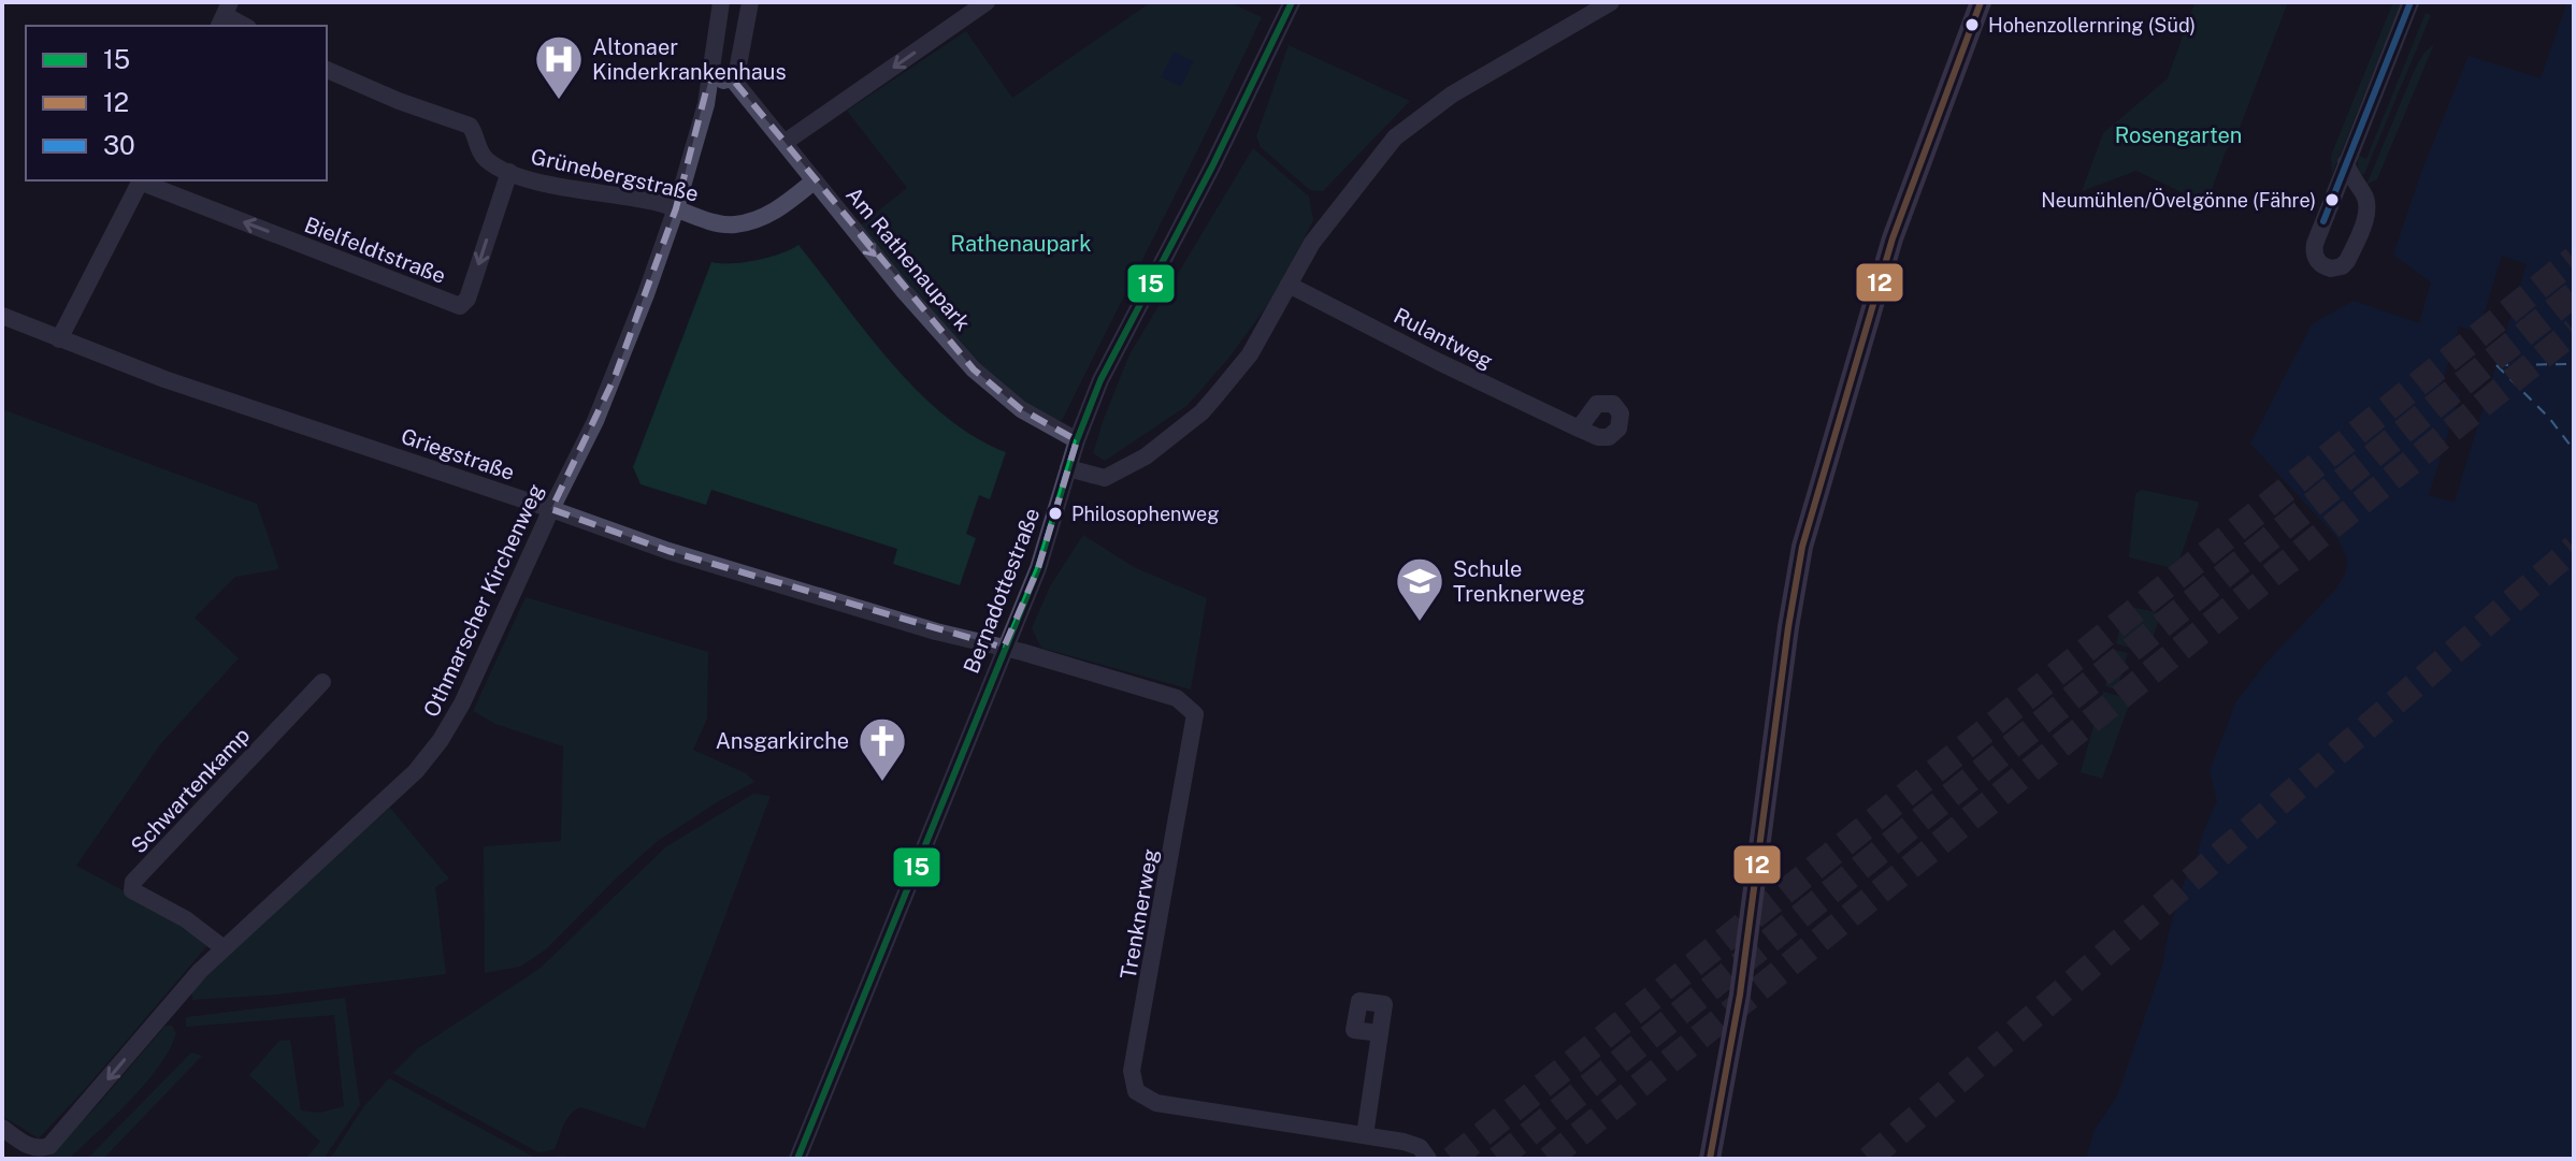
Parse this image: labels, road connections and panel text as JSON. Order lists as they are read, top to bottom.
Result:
{
  "streets": {
    "street": [
      "Grünebergstraße",
      "Bielfeldtstraße",
      "Am Rathenaupark",
      "Rulantweg",
      "Griegstraße",
      "Bernadottestraße",
      "Othmarscher Kirchenweg",
      "Schwartenkamp",
      "Trenknerweg"
    ]
  },
  "crossings": [
    ["Grünebergstraße", "Bielfeldtstraße"],
    ["Grünebergstraße", "Am Rathenaupark"],
    ["Grünebergstraße", "Othmarscher Kirchenweg"],
    ["Am Rathenaupark", "Bernadottestraße"],
    ["Griegstraße", "Bernadottestraße"],
    ["Griegstraße", "Othmarscher Kirchenweg"],
    ["Griegstraße", "Trenknerweg"],
    ["Bernadottestraße", "Trenknerweg"],
    ["Othmarscher Kirchenweg", "Schwartenkamp"]
  ],
  "one_way": ["Am Rathenaupark"],
  "parks": ["Rosengarten", "Rathenaupark"],
  "places": {
    "other": ["Hohenzollernring (Süd)", "Neumühlen/Övelgönne (Fähre)", "Philosophenweg"],
    "hospital": ["Altonaer Kinderkrankenhaus"],
    "school or university": ["Schule Trenknerweg"],
    "church": ["Ansgarkirche"]
  },
  "lines": ["transit line 15", "transit line 12", "transit line 30"],
  "legend": ["15", "12", "30"]
}
